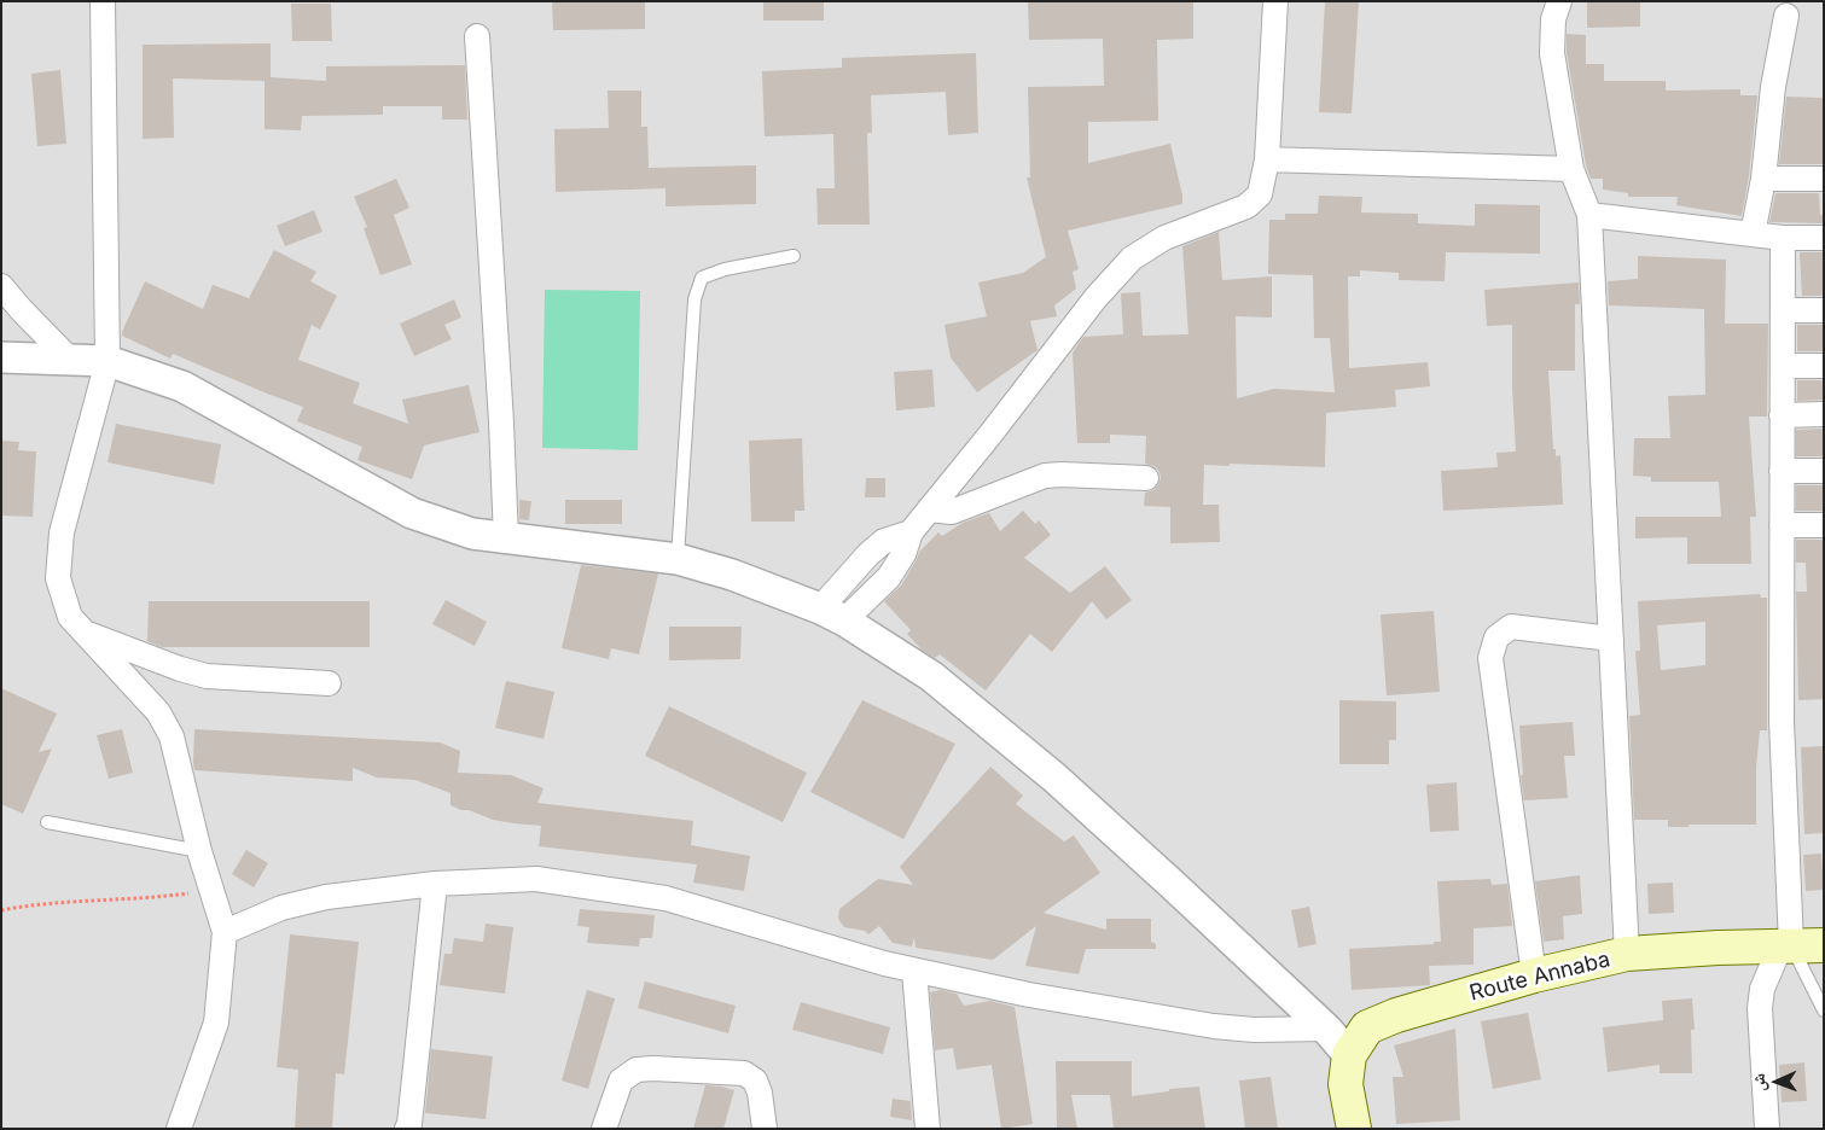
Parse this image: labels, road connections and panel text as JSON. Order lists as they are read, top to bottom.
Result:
{
  "streets": {
    "main road": ["Route Annaba"]
  },
  "north": "left"
}
